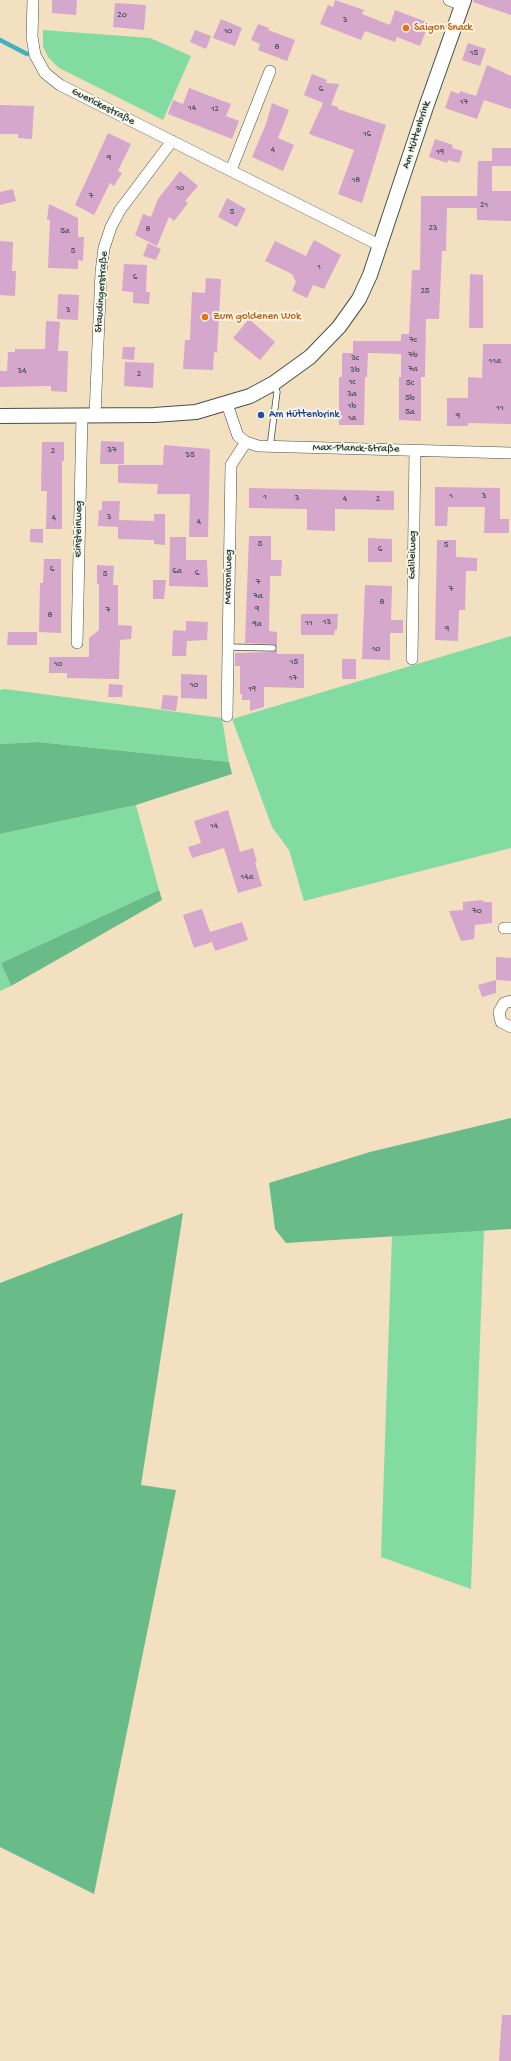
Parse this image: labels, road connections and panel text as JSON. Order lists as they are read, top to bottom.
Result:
{
  "streets": {
    "street": [
      "Guerickestraße",
      "Am Hüttenbrink",
      "Staudingerstraße",
      "Max-Planck-Straße",
      "Einsteinweg",
      "Galileiweg",
      "Marconiweg"
    ]
  },
  "crossings": [
    ["Guerickestraße", "Am Hüttenbrink"],
    ["Guerickestraße", "Staudingerstraße"],
    ["Am Hüttenbrink", "Staudingerstraße"],
    ["Am Hüttenbrink", "Einsteinweg"],
    ["Staudingerstraße", "Einsteinweg"],
    ["Max-Planck-Straße", "Galileiweg"],
    ["Max-Planck-Straße", "Marconiweg"]
  ],
  "places": ["Saigon Snack", "Zum goldenen Wok", "Am Hüttenbrink"],
  "house_numbers": [
    "20",
    "3",
    "10",
    "8",
    "15",
    "6",
    "17",
    "14",
    "12",
    "16",
    "4",
    "19",
    "9",
    "18",
    "10",
    "7",
    "21",
    "5",
    "23",
    "8",
    "5a",
    "5",
    "1",
    "6",
    "25",
    "3",
    "7c",
    "7b",
    "3c",
    "11a",
    "7a",
    "3b",
    "34",
    "2",
    "1c",
    "5c",
    "3a",
    "5b",
    "1b",
    "11",
    "5a",
    "9",
    "1a",
    "37",
    "2",
    "35",
    "1",
    "3",
    "1",
    "3",
    "4",
    "2",
    "3",
    "4",
    "4",
    "5",
    "5",
    "6",
    "6",
    "6a",
    "6",
    "5",
    "7",
    "7",
    "7a",
    "8",
    "9",
    "7",
    "8",
    "13",
    "11",
    "9a",
    "9",
    "10",
    "15",
    "10",
    "17",
    "10",
    "19",
    "14",
    "14a",
    "70"
  ]
}
